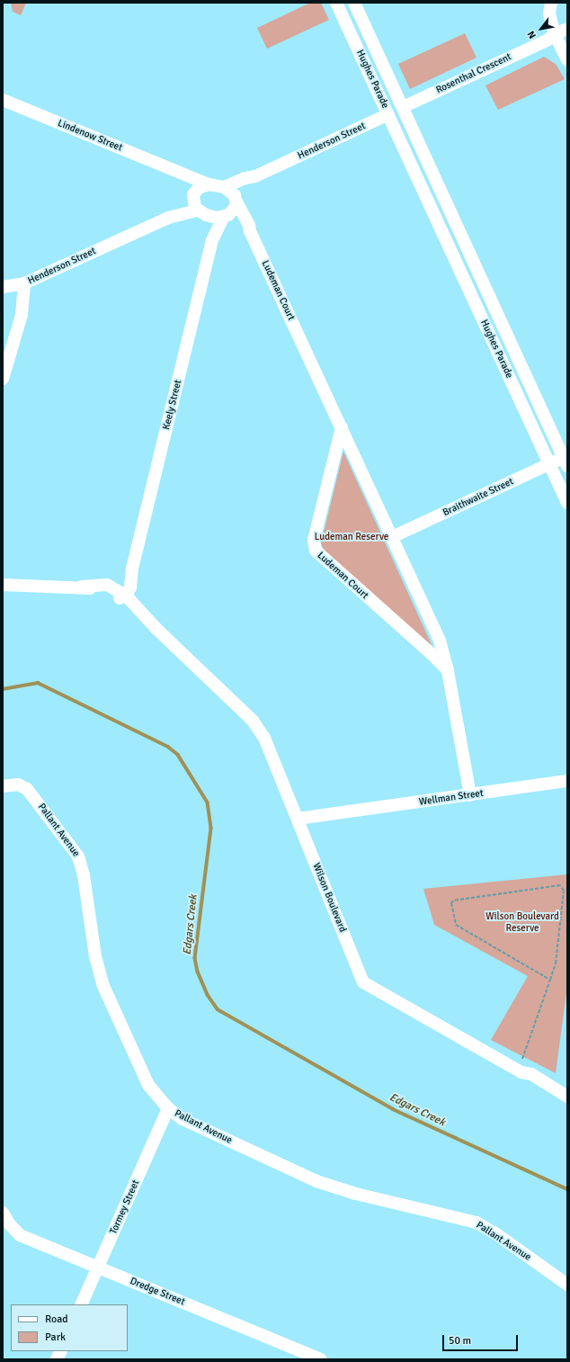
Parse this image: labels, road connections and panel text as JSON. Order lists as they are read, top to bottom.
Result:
{
  "streets": {
    "street": [
      "Rosenthal Crescent",
      "Hughes Parade",
      "Lindenow Street",
      "Henderson Street",
      "Ludeman Court",
      "Keely Street",
      "Braithwaite Street",
      "Wellman Street",
      "Pallant Avenue",
      "Wilson Boulevard",
      "Tormey Street",
      "Dredge Street"
    ]
  },
  "crossings": [
    ["Rosenthal Crescent", "Hughes Parade"],
    ["Hughes Parade", "Henderson Street"],
    ["Hughes Parade", "Braithwaite Street"],
    ["Lindenow Street", "Henderson Street"],
    ["Lindenow Street", "Ludeman Court"],
    ["Lindenow Street", "Keely Street"],
    ["Henderson Street", "Ludeman Court"],
    ["Henderson Street", "Keely Street"],
    ["Ludeman Court", "Keely Street"],
    ["Ludeman Court", "Braithwaite Street"],
    ["Ludeman Court", "Wellman Street"],
    ["Keely Street", "Wilson Boulevard"],
    ["Wellman Street", "Wilson Boulevard"],
    ["Pallant Avenue", "Tormey Street"],
    ["Tormey Street", "Dredge Street"]
  ],
  "water": ["Edgars Creek"],
  "parks": ["Ludeman Reserve", "Wilson Boulevard Reserve"],
  "legend": ["Road", "Park"],
  "scale_bar": "50 m",
  "north": "bottom left"
}
